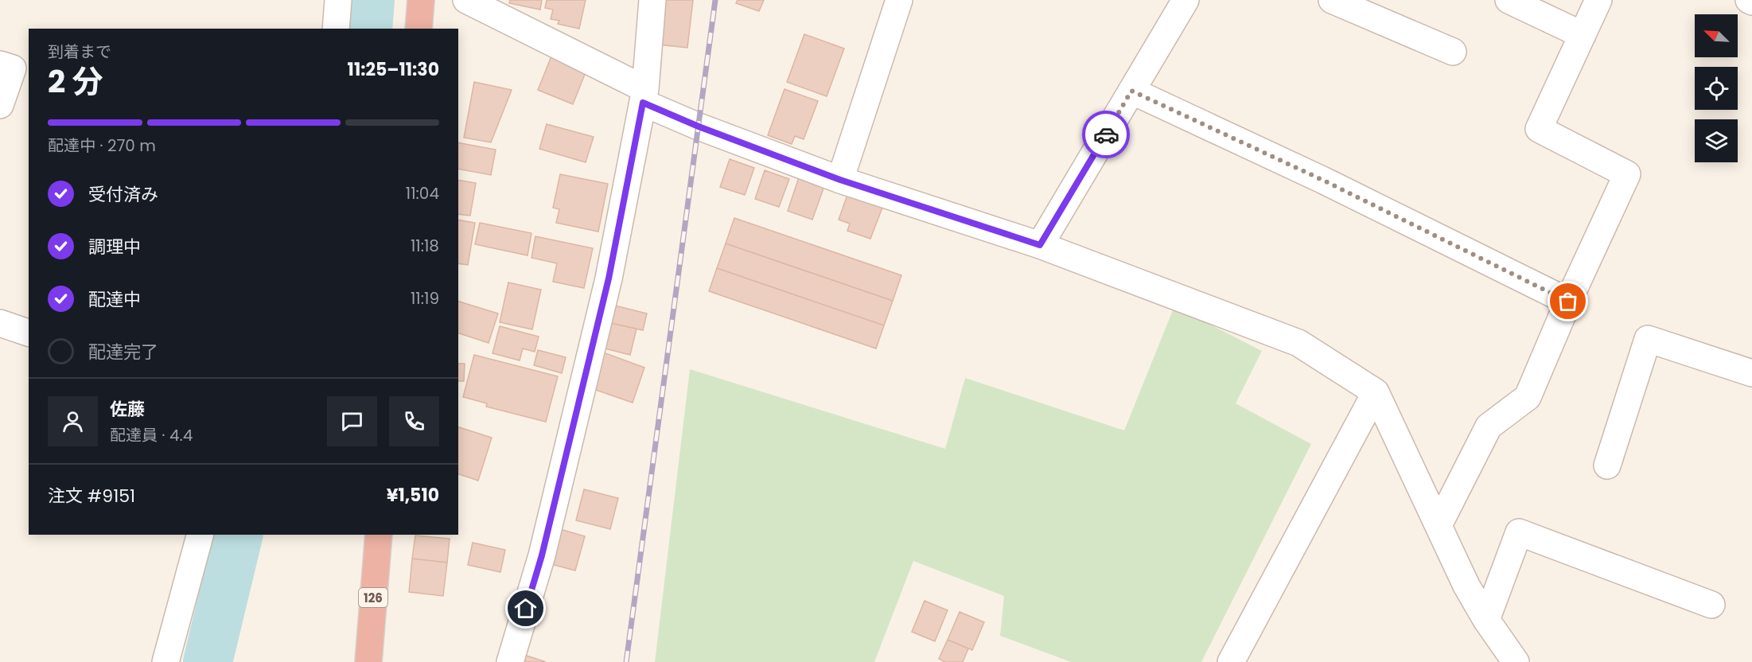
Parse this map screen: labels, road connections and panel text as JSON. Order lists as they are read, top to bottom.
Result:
{
  "streets": {
    "highway": ["126"]
  },
  "north": "top left",
  "page": {
    "heading": ["2 分", "到着まで", "11:25–11:30"],
    "panel": [
      "佐藤",
      "配達員 · 4.4",
      "注文 #9151",
      "¥1,510"
    ],
    "bar": "配達中 · 270 m",
    "list": [
      ["受付済み", "11:04"],
      ["調理中", "11:18"],
      ["配達中", "11:19"],
      "配達完了"
    ]
  }
}
